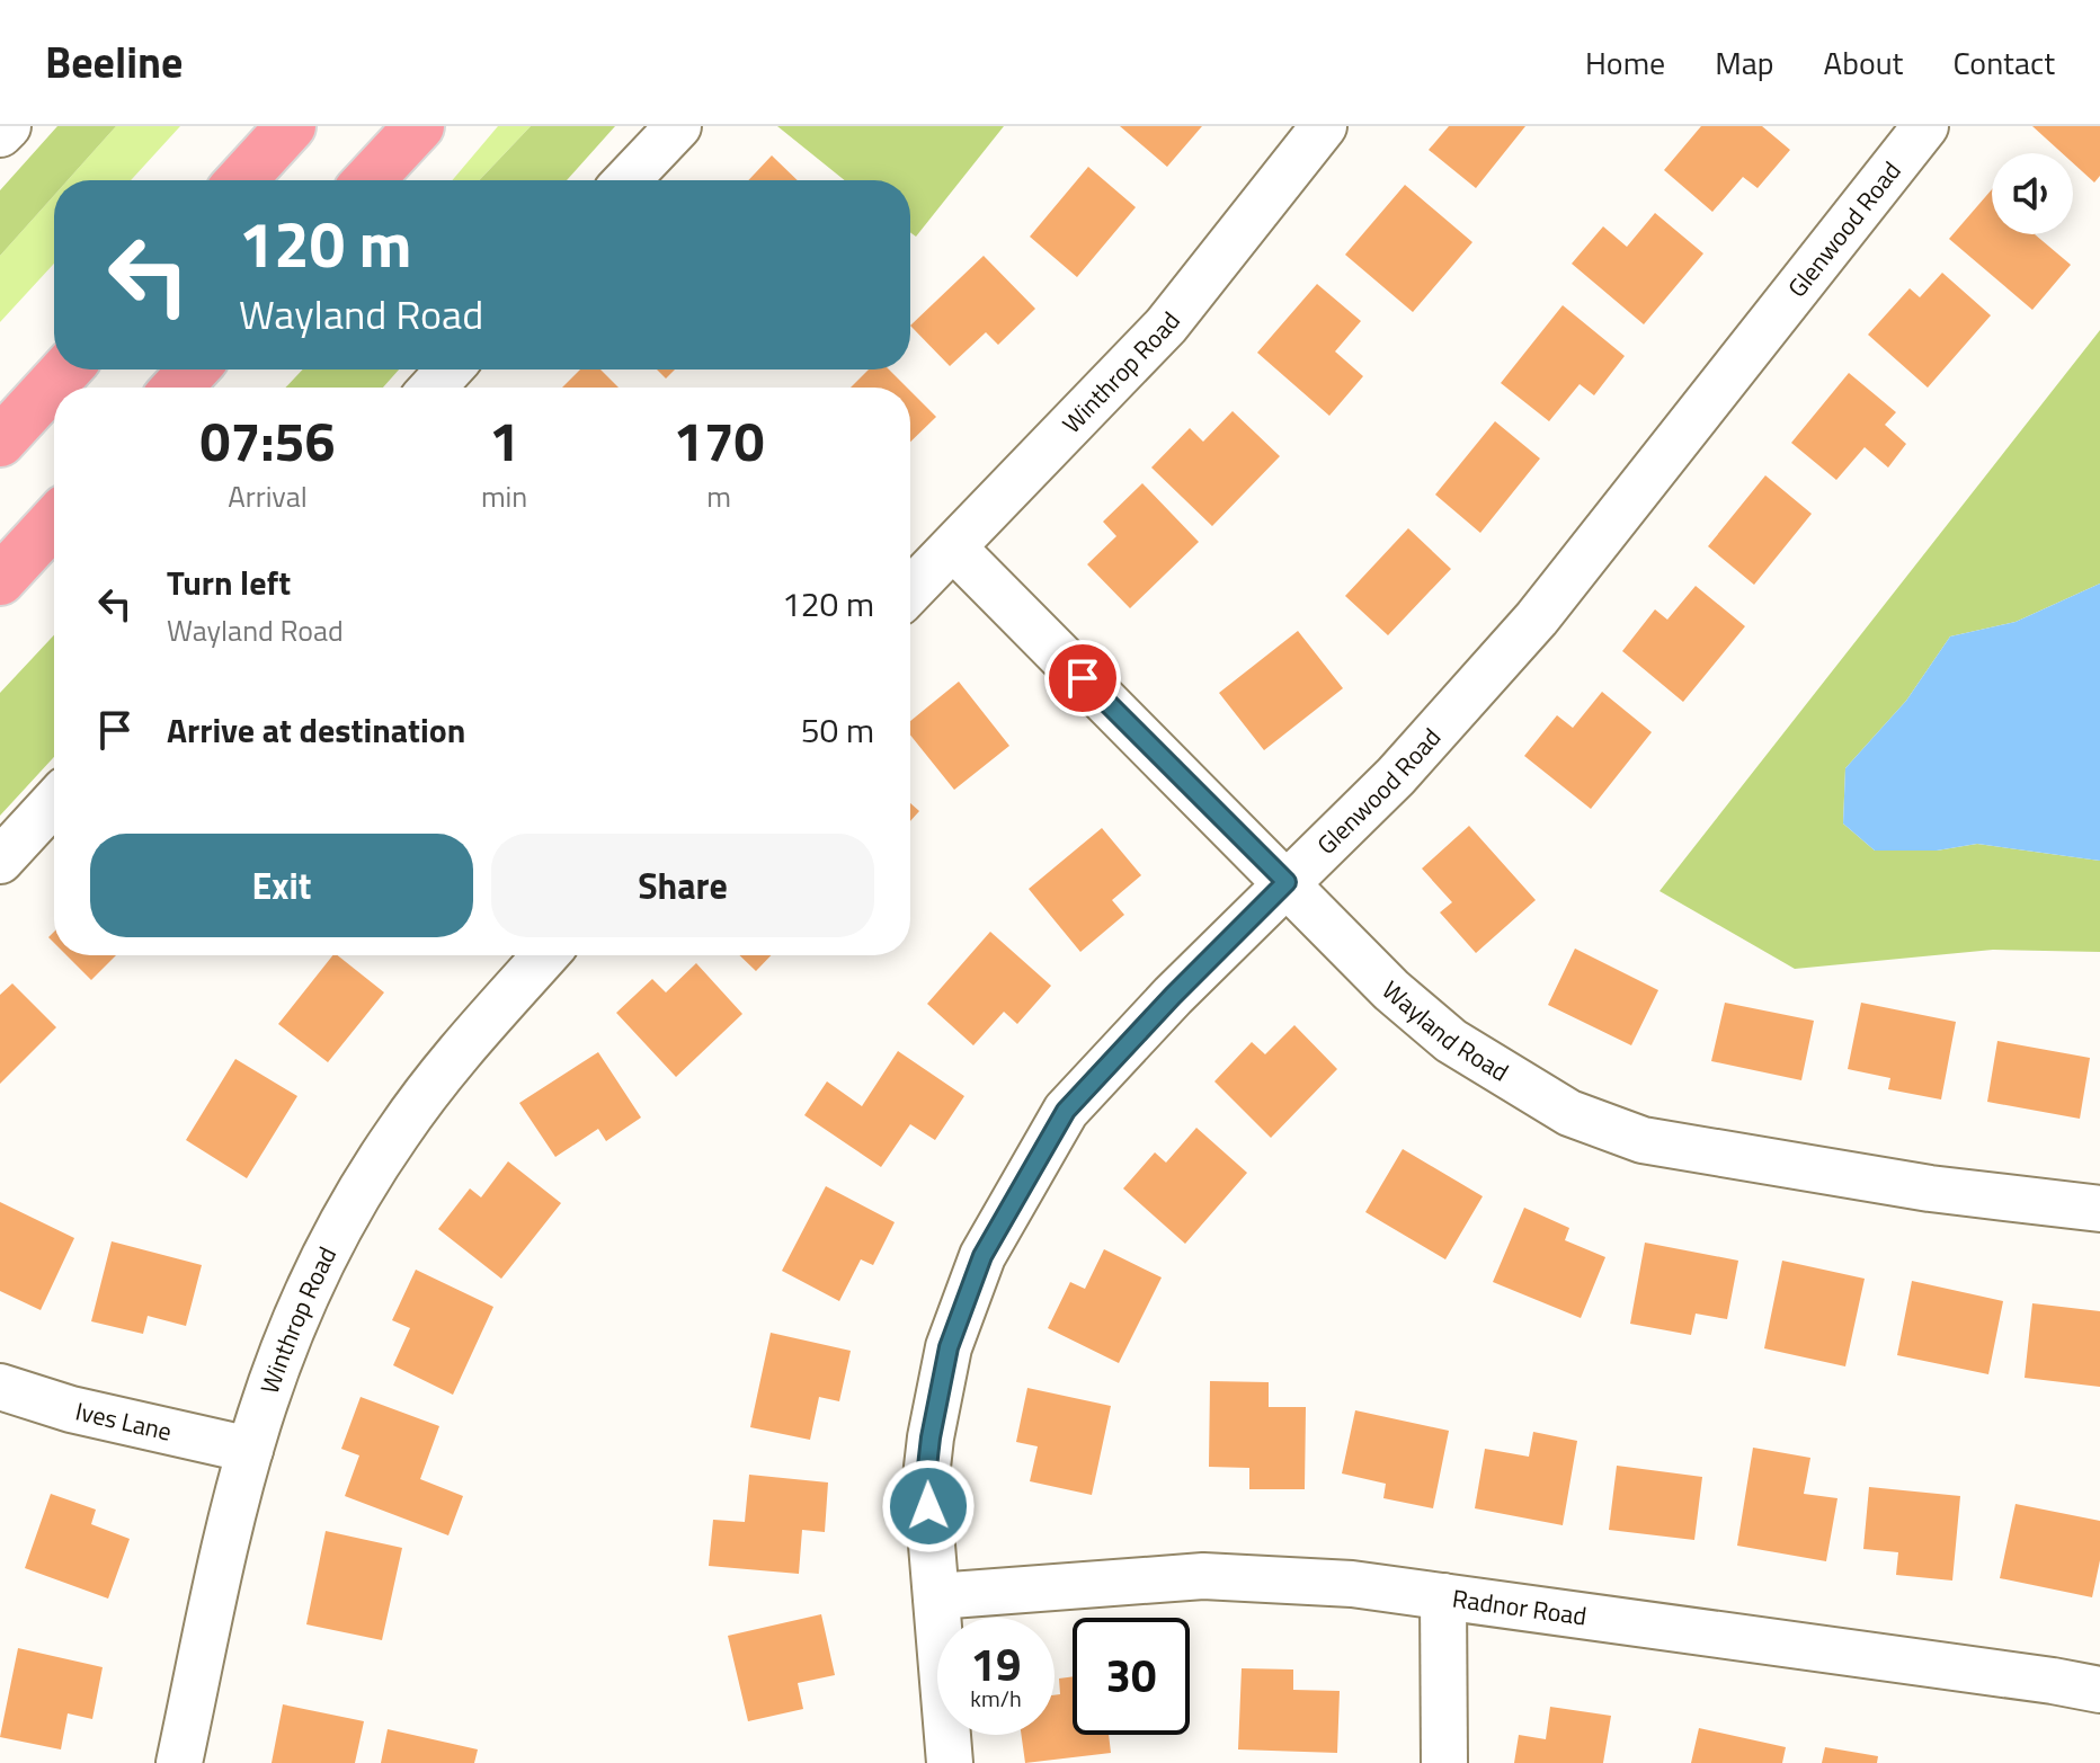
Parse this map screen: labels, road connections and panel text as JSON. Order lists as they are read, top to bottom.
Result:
{
  "streets": {
    "street": [
      "Glenwood Road",
      "Winthrop Road",
      "Wayland Road",
      "Ives Lane",
      "Radnor Road"
    ]
  },
  "crossings": [
    ["Glenwood Road", "Wayland Road"],
    ["Glenwood Road", "Radnor Road"],
    ["Winthrop Road", "Wayland Road"],
    ["Winthrop Road", "Ives Lane"]
  ],
  "page": {
    "header": "Beeline",
    "nav": [
      "Home",
      "Map",
      "About",
      "Contact"
    ],
    "turn": ["120 m", "Wayland Road"],
    "eta": [
      "07:56",
      "Arrival",
      "1",
      "min",
      "170",
      "m"
    ],
    "list": [
      {
        "name": "Turn left",
        "note": "Wayland Road",
        "value": "120 m"
      },
      {
        "name": "Arrive at destination",
        "value": "50 m"
      }
    ],
    "buttons": ["Exit", "Share"],
    "speed": "19 km/h",
    "limit": "30"
  }
}
